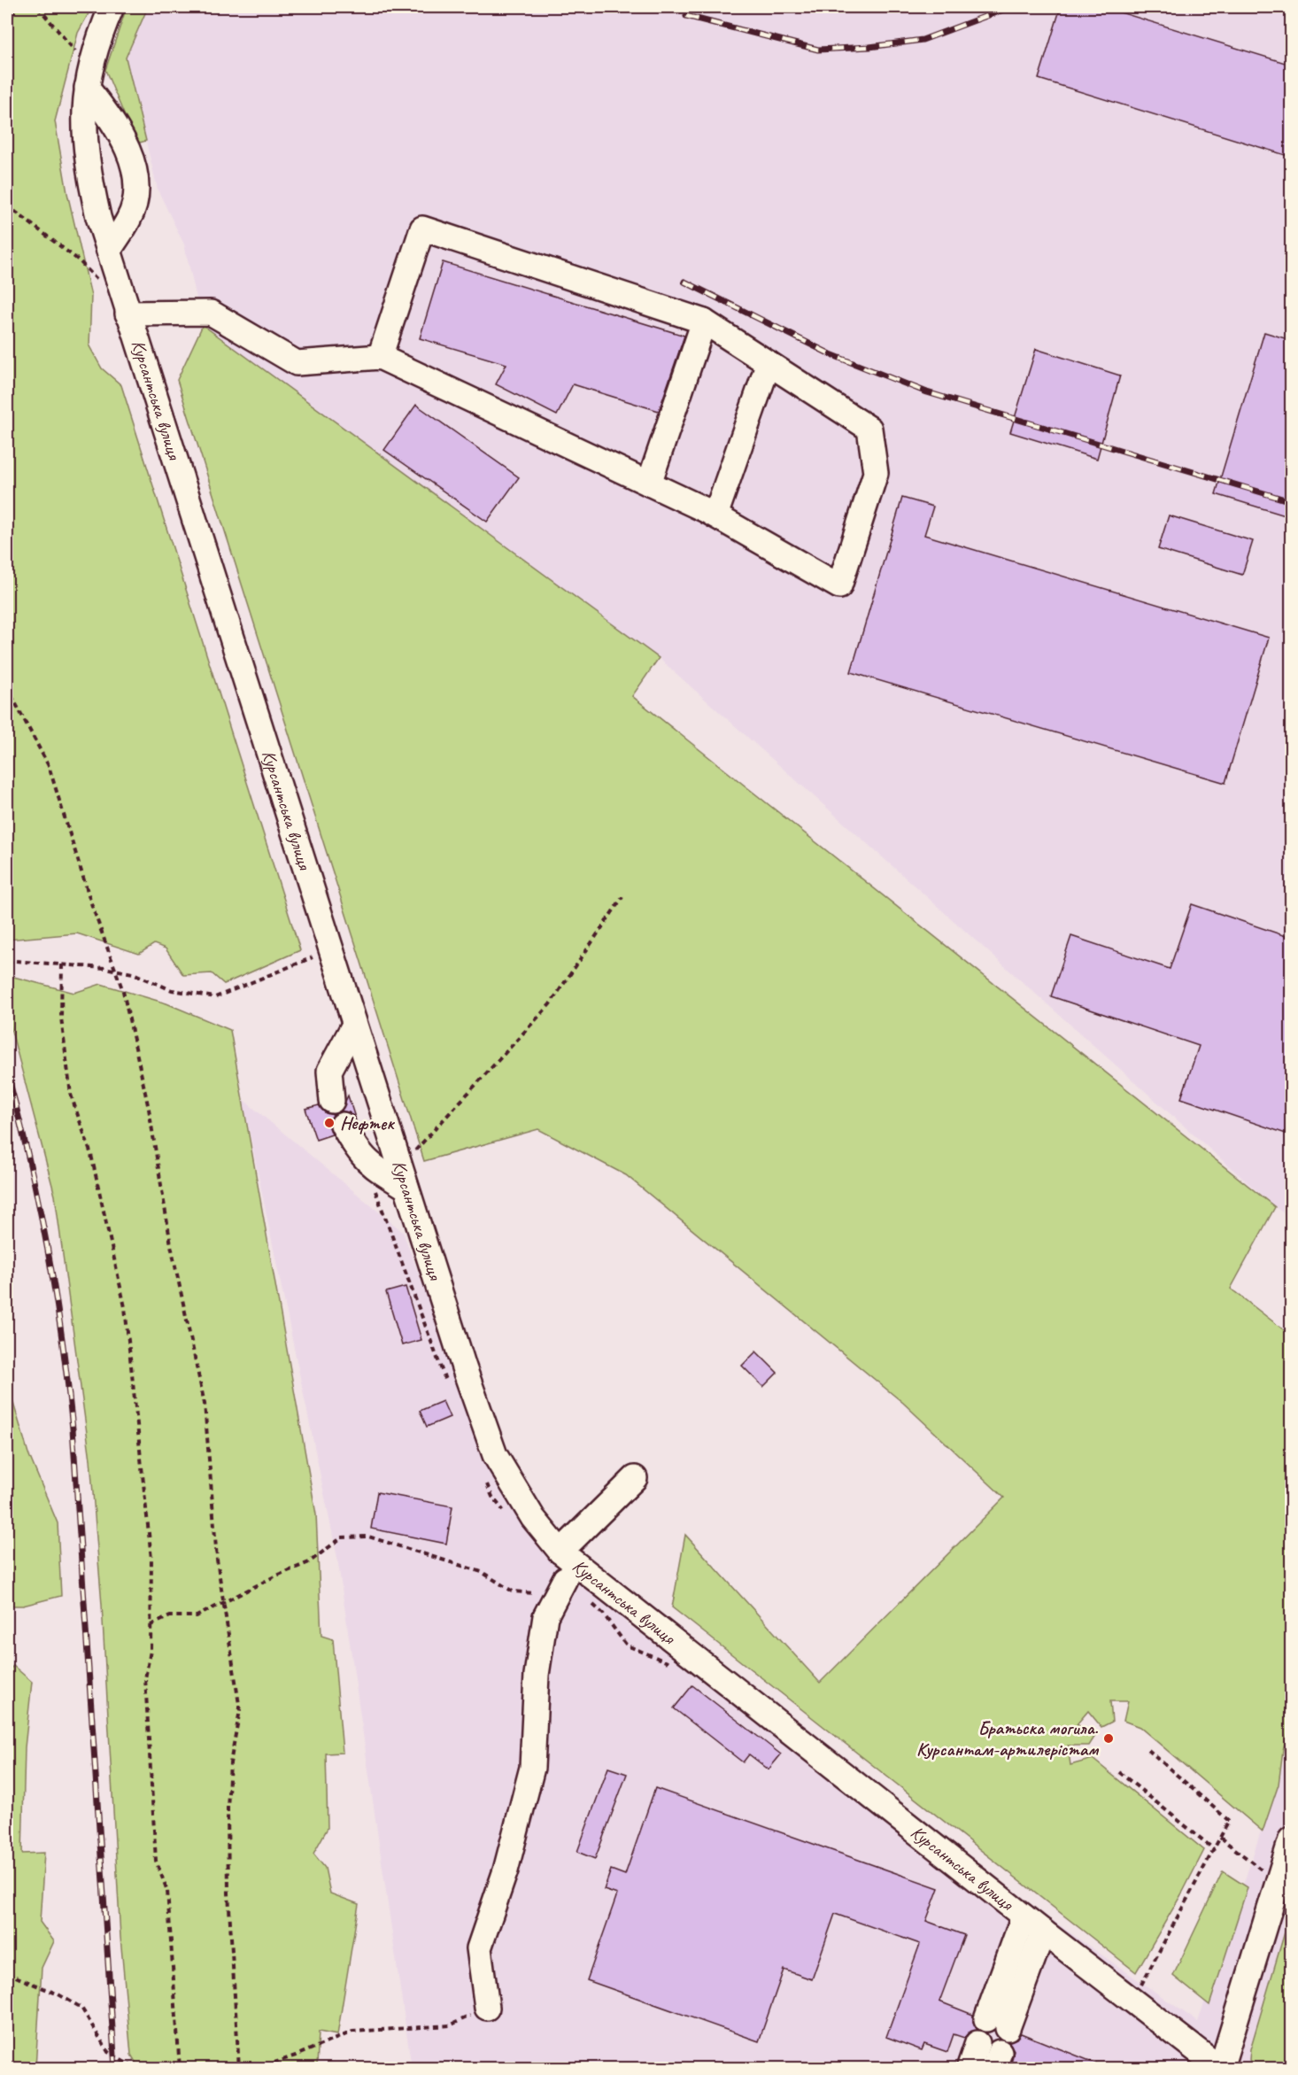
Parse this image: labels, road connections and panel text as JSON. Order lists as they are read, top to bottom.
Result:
{
  "streets": {
    "street": ["Курсантська вулиця"]
  },
  "places": ["Нефтек", "Братьска могила. Курсантам-артилерістам"]
}
